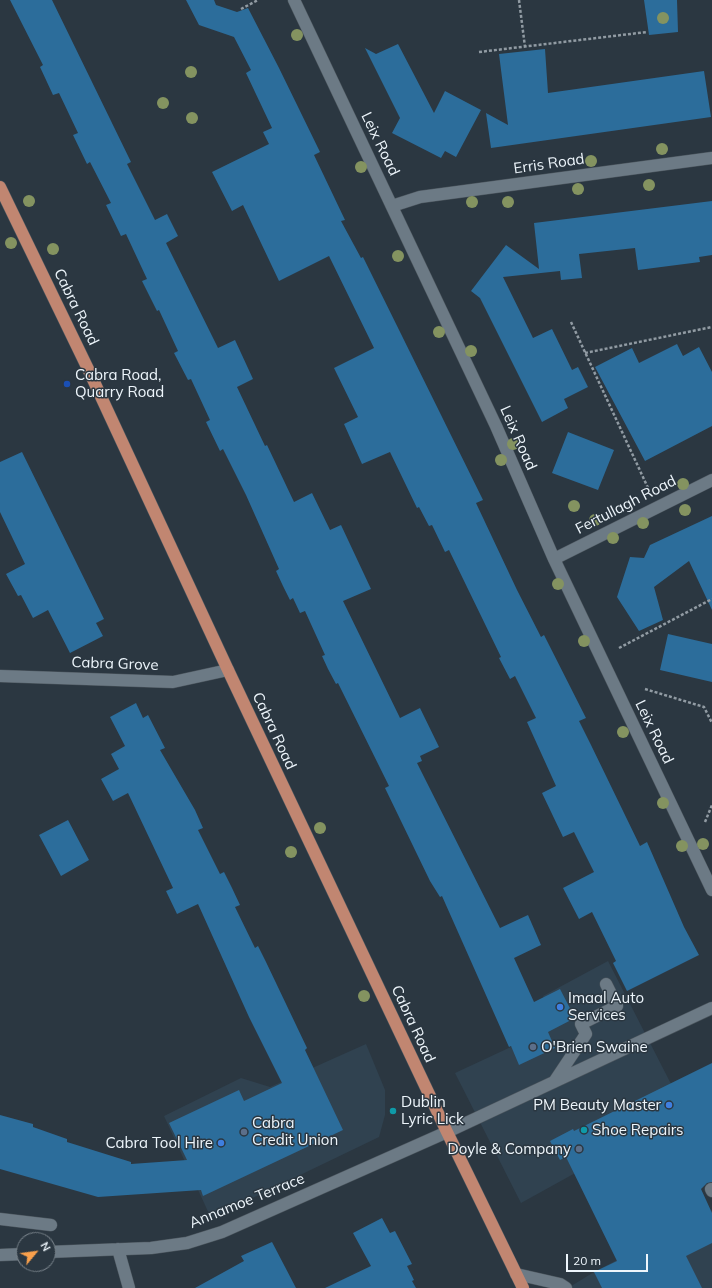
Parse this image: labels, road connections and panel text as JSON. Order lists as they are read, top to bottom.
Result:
{
  "streets": {
    "main road": ["Cabra Road"],
    "street": [
      "Leix Road",
      "Erris Road",
      "Fertullagh Road",
      "Cabra Grove",
      "Annamoe Terrace"
    ]
  },
  "crossings": [
    ["Leix Road", "Erris Road"],
    ["Leix Road", "Fertullagh Road"],
    ["Cabra Road", "Cabra Grove"],
    ["Cabra Road", "Annamoe Terrace"]
  ],
  "places": [
    "Cabra Road, Quarry Road",
    "Imaal Auto Services",
    "O'Brien Swaine",
    "PM Beauty Master",
    "Dublin Lyric Lick",
    "Shoe Repairs",
    "Cabra Credit Union",
    "Cabra Tool Hire",
    "Doyle & Company"
  ],
  "scale_bar": "20 m",
  "north": "top right"
}
